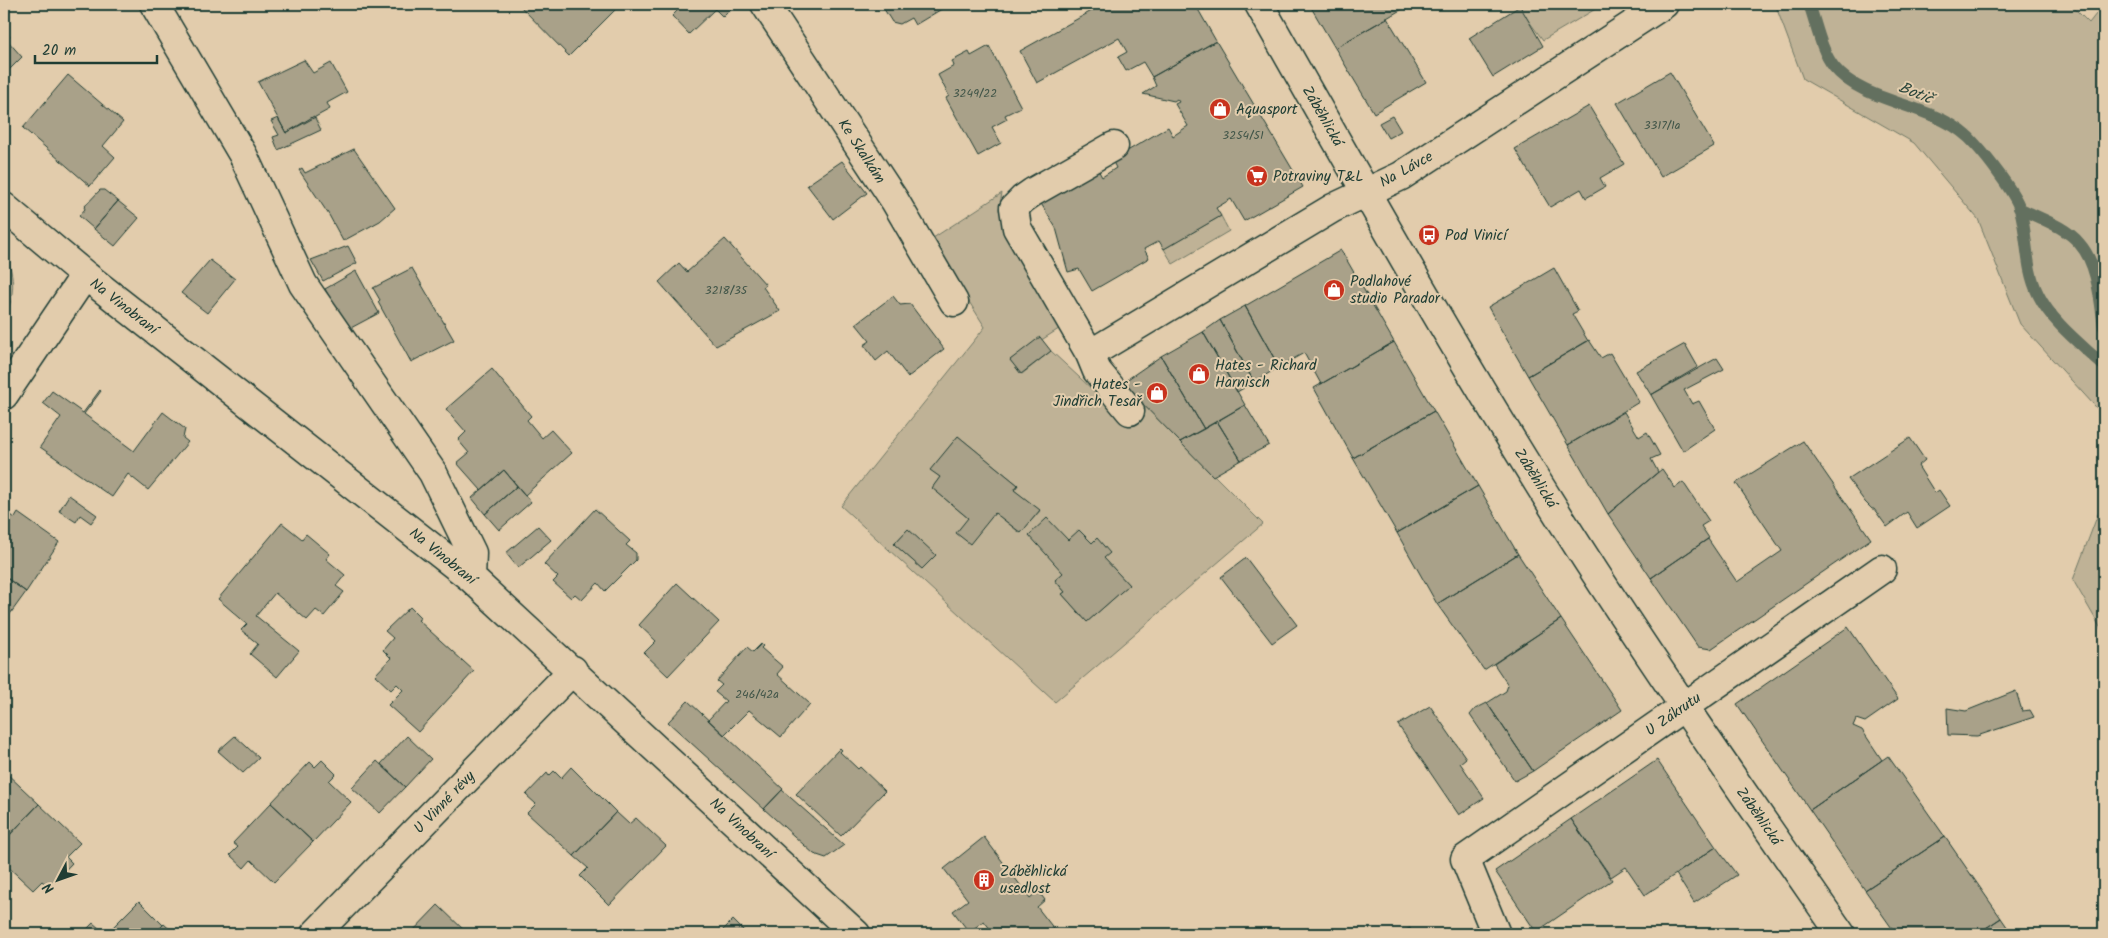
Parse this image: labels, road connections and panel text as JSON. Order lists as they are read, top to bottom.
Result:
{
  "streets": {
    "street": [
      "Záběhlická",
      "Ke Skalkám",
      "Na Lávce",
      "Na Vinobraní",
      "U Zákrutu",
      "U Vinné révy"
    ]
  },
  "crossings": [
    ["Záběhlická", "Na Lávce"],
    ["Záběhlická", "U Zákrutu"],
    ["Na Vinobraní", "U Vinné révy"]
  ],
  "water": ["Botič"],
  "places": {
    "shop": [
      "Aquasport",
      "Podlahové studio Parador",
      "Hates - Richard Harnisch",
      "Hates - Jindřich Tesař"
    ],
    "supermarket": ["Potraviny T&L"],
    "bus stop": ["Pod Vinicí"],
    "building": ["Záběhlická usedlost"]
  },
  "house_numbers": [
    "3249/22",
    "3317/1a",
    "3254/51",
    "3218/35",
    "246/42a"
  ],
  "scale_bar": "20 m",
  "north": "bottom left"
}
